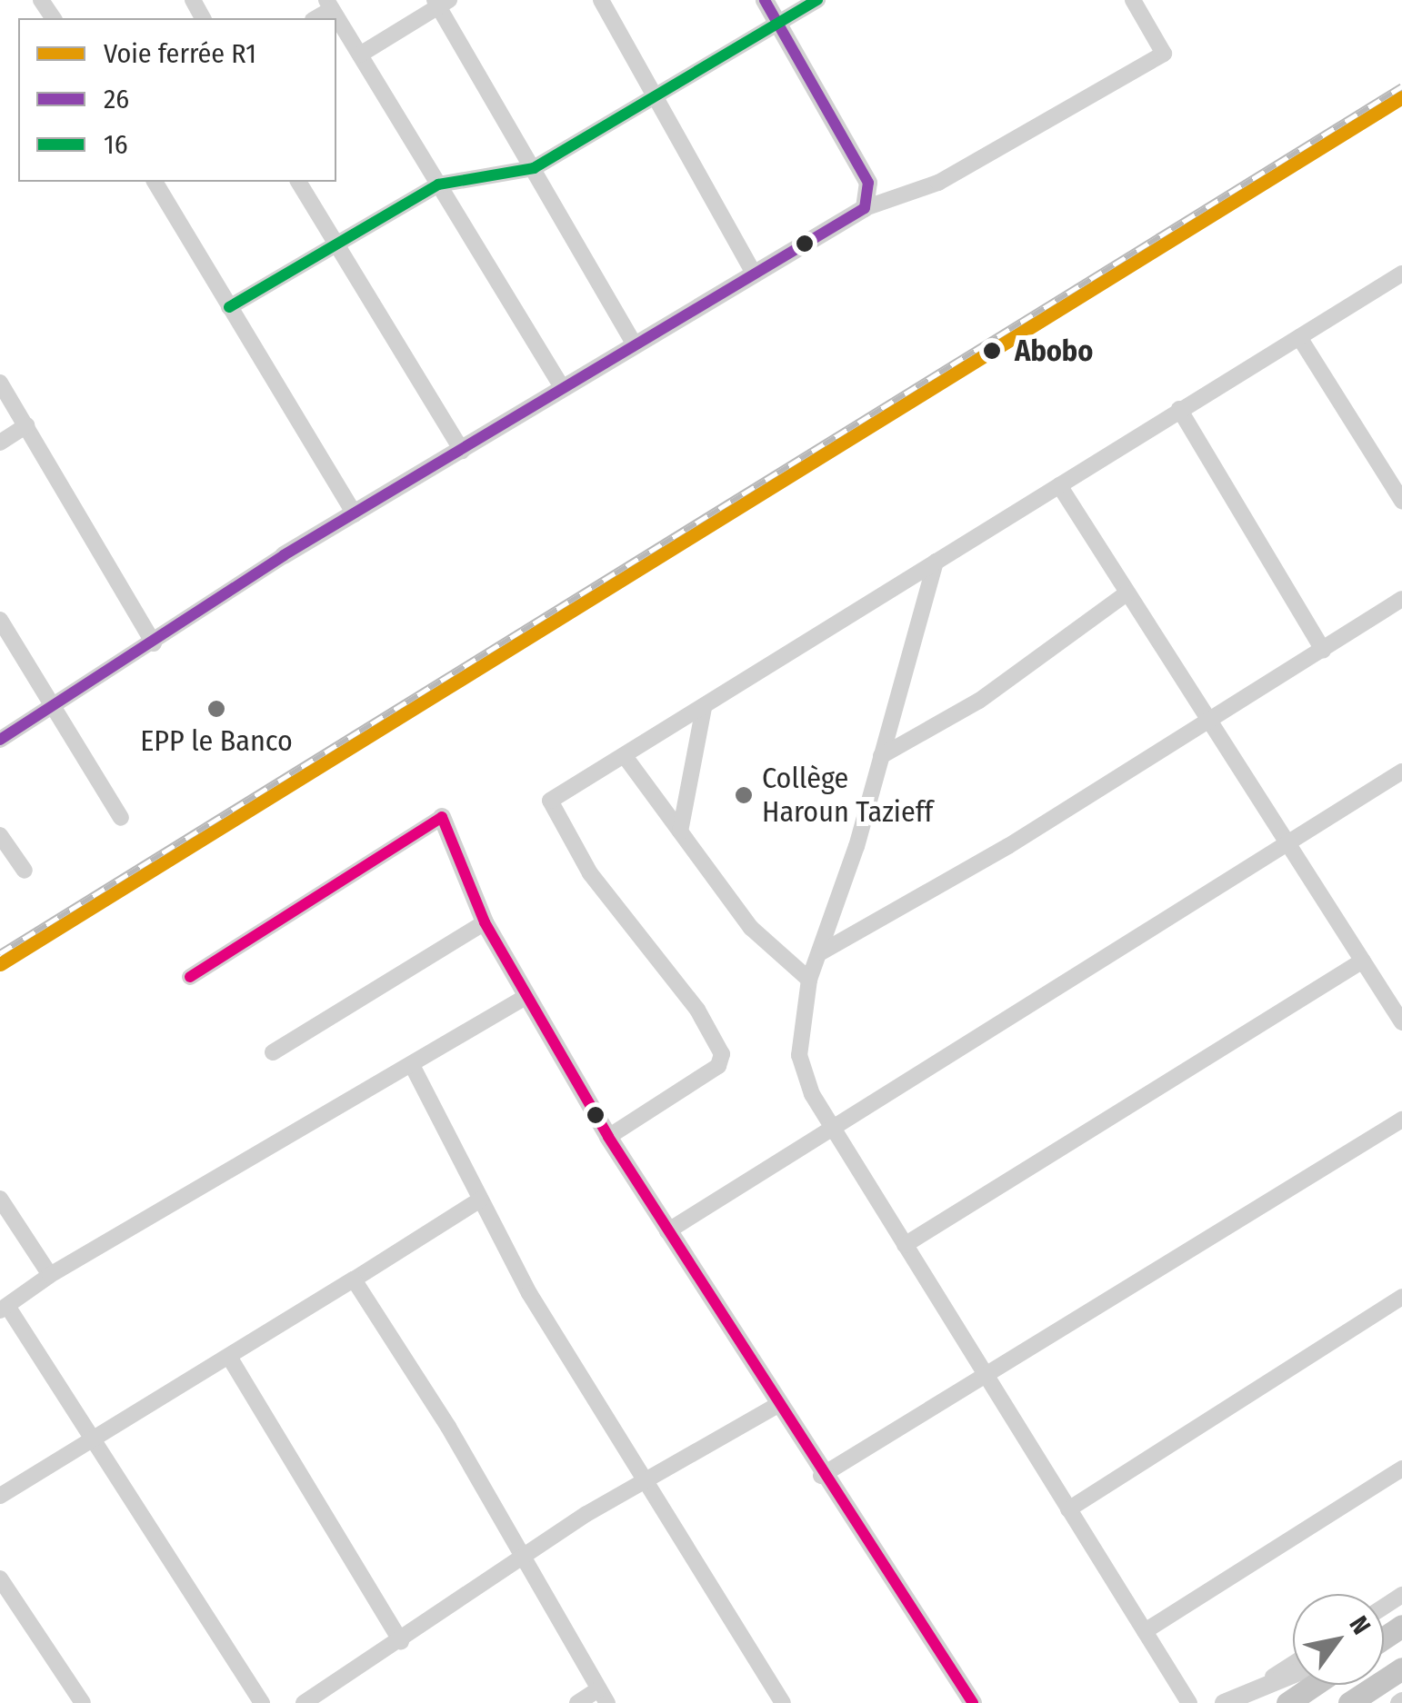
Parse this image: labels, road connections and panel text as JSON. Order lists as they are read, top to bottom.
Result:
{
  "places": ["Abobo", "EPP le Banco", "Collège Haroun Tazieff"],
  "lines": ["transit line 26", "transit line 16", "rail line R1"],
  "legend": ["Voie ferrée R1", "26", "16"],
  "north": "top right"
}
